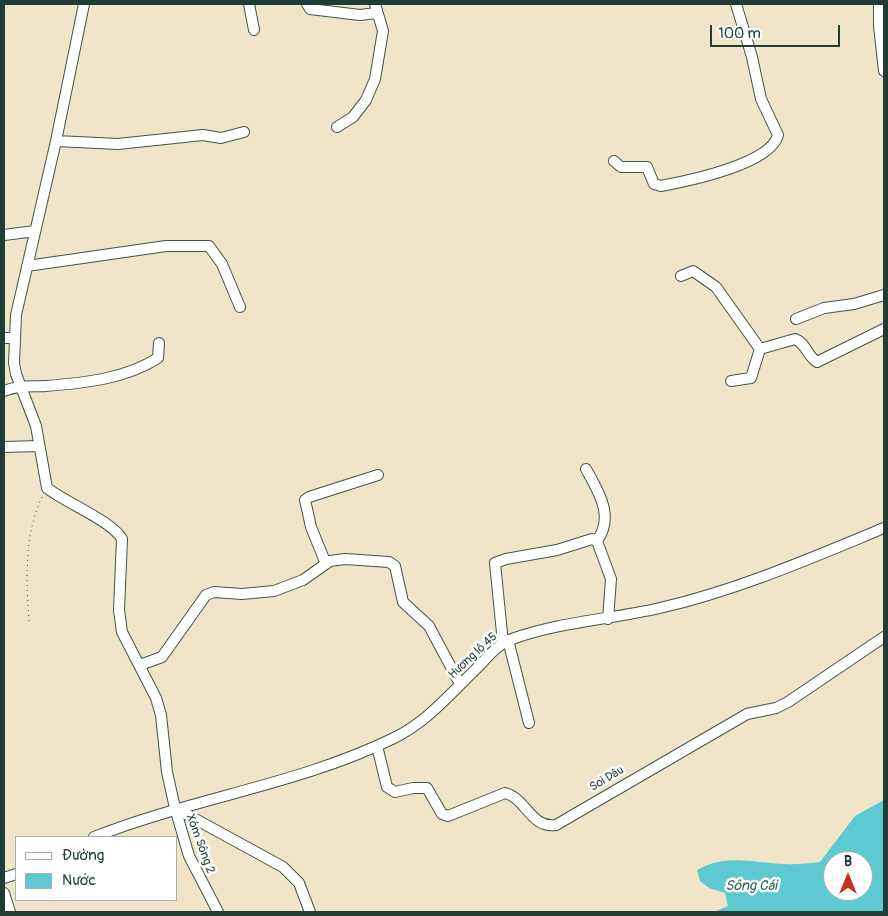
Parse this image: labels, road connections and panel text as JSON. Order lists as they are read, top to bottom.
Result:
{
  "streets": {
    "street": ["Hương lộ 45", "Soi Dâu", "Xóm Sông 2"]
  },
  "crossings": [
    ["Hương lộ 45", "Soi Dâu"],
    ["Hương lộ 45", "Xóm Sông 2"]
  ],
  "water": ["Sông Cái"],
  "legend": ["Đường", "Nước"],
  "scale_bar": "100 m",
  "north": "top"
}
